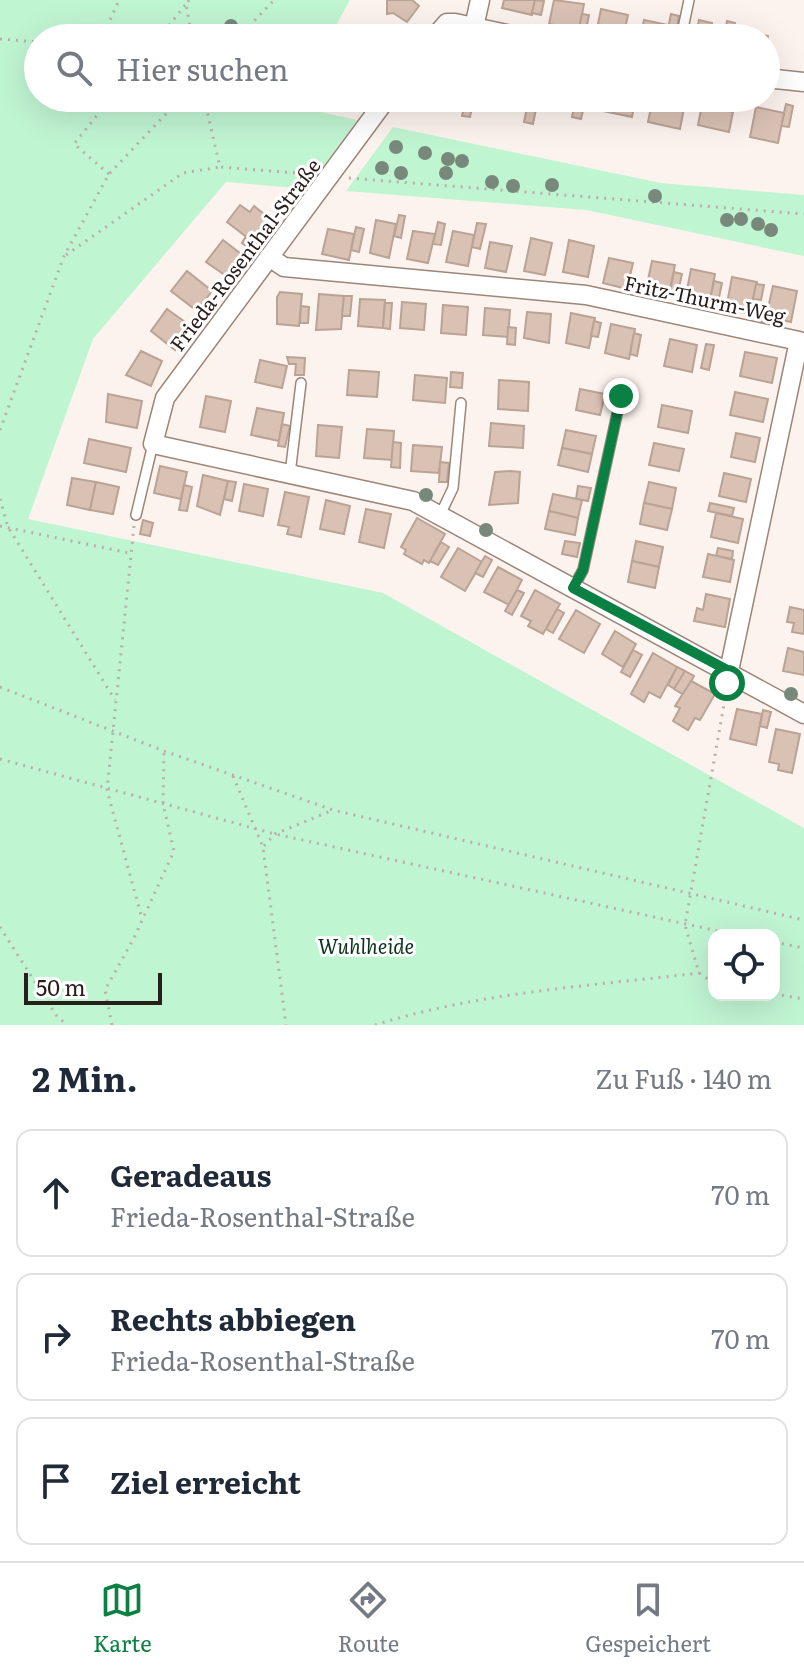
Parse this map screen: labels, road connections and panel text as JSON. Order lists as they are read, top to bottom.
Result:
{
  "streets": {
    "street": ["Frieda-Rosenthal-Straße", "Fritz-Thurm-Weg"]
  },
  "crossings": [
    ["Frieda-Rosenthal-Straße", "Fritz-Thurm-Weg"]
  ],
  "parks": ["Wuhlheide"],
  "scale_bar": "50 m",
  "page": {
    "search": "Hier suchen",
    "scale": "50 m",
    "heading": ["2 Min.", "Zu Fuß · 140 m"],
    "list": [
      ["Geradeaus", "Frieda-Rosenthal-Straße", "70 m"],
      ["Rechts abbiegen", "Frieda-Rosenthal-Straße", "70 m"],
      "Ziel erreicht"
    ],
    "nav": ["Karte", "Route", "Gespeichert"]
  }
}
